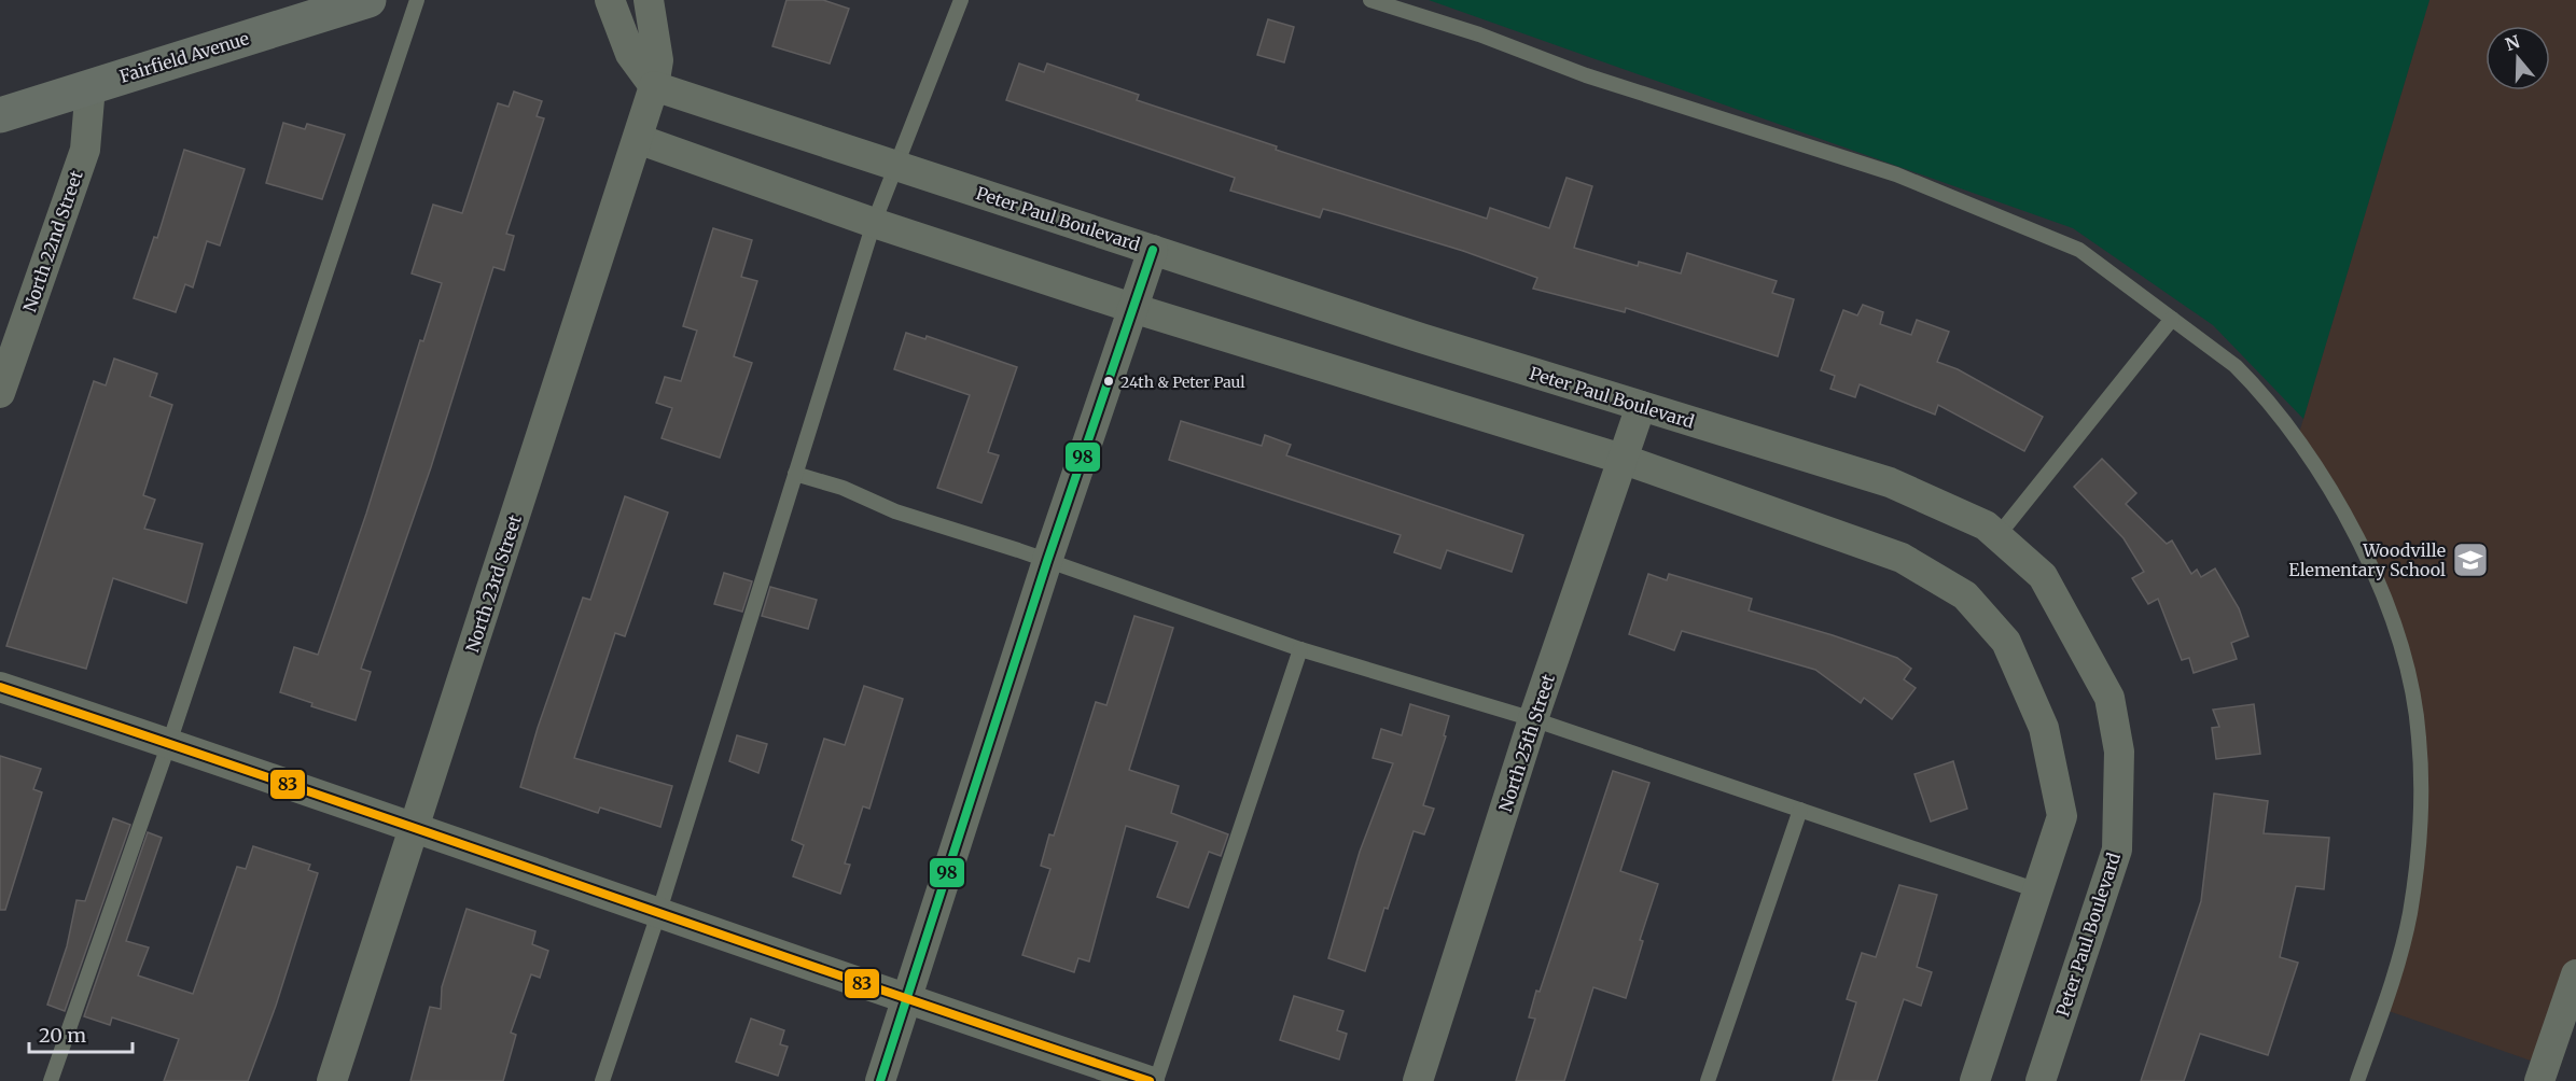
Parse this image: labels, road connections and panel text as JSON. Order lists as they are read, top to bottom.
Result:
{
  "streets": {
    "main road": ["Fairfield Avenue"],
    "street": [
      "Peter Paul Boulevard",
      "North 22nd Street",
      "North 23rd Street",
      "North 25th Street"
    ]
  },
  "crossings": [
    ["Fairfield Avenue", "North 22nd Street"],
    ["Peter Paul Boulevard", "North 23rd Street"],
    ["Peter Paul Boulevard", "North 25th Street"]
  ],
  "places": {
    "other": ["24th & Peter Paul"],
    "school or university": ["Woodville Elementary School"]
  },
  "lines": ["transit line 98", "transit line 83"],
  "scale_bar": "20 m",
  "north": "top"
}
